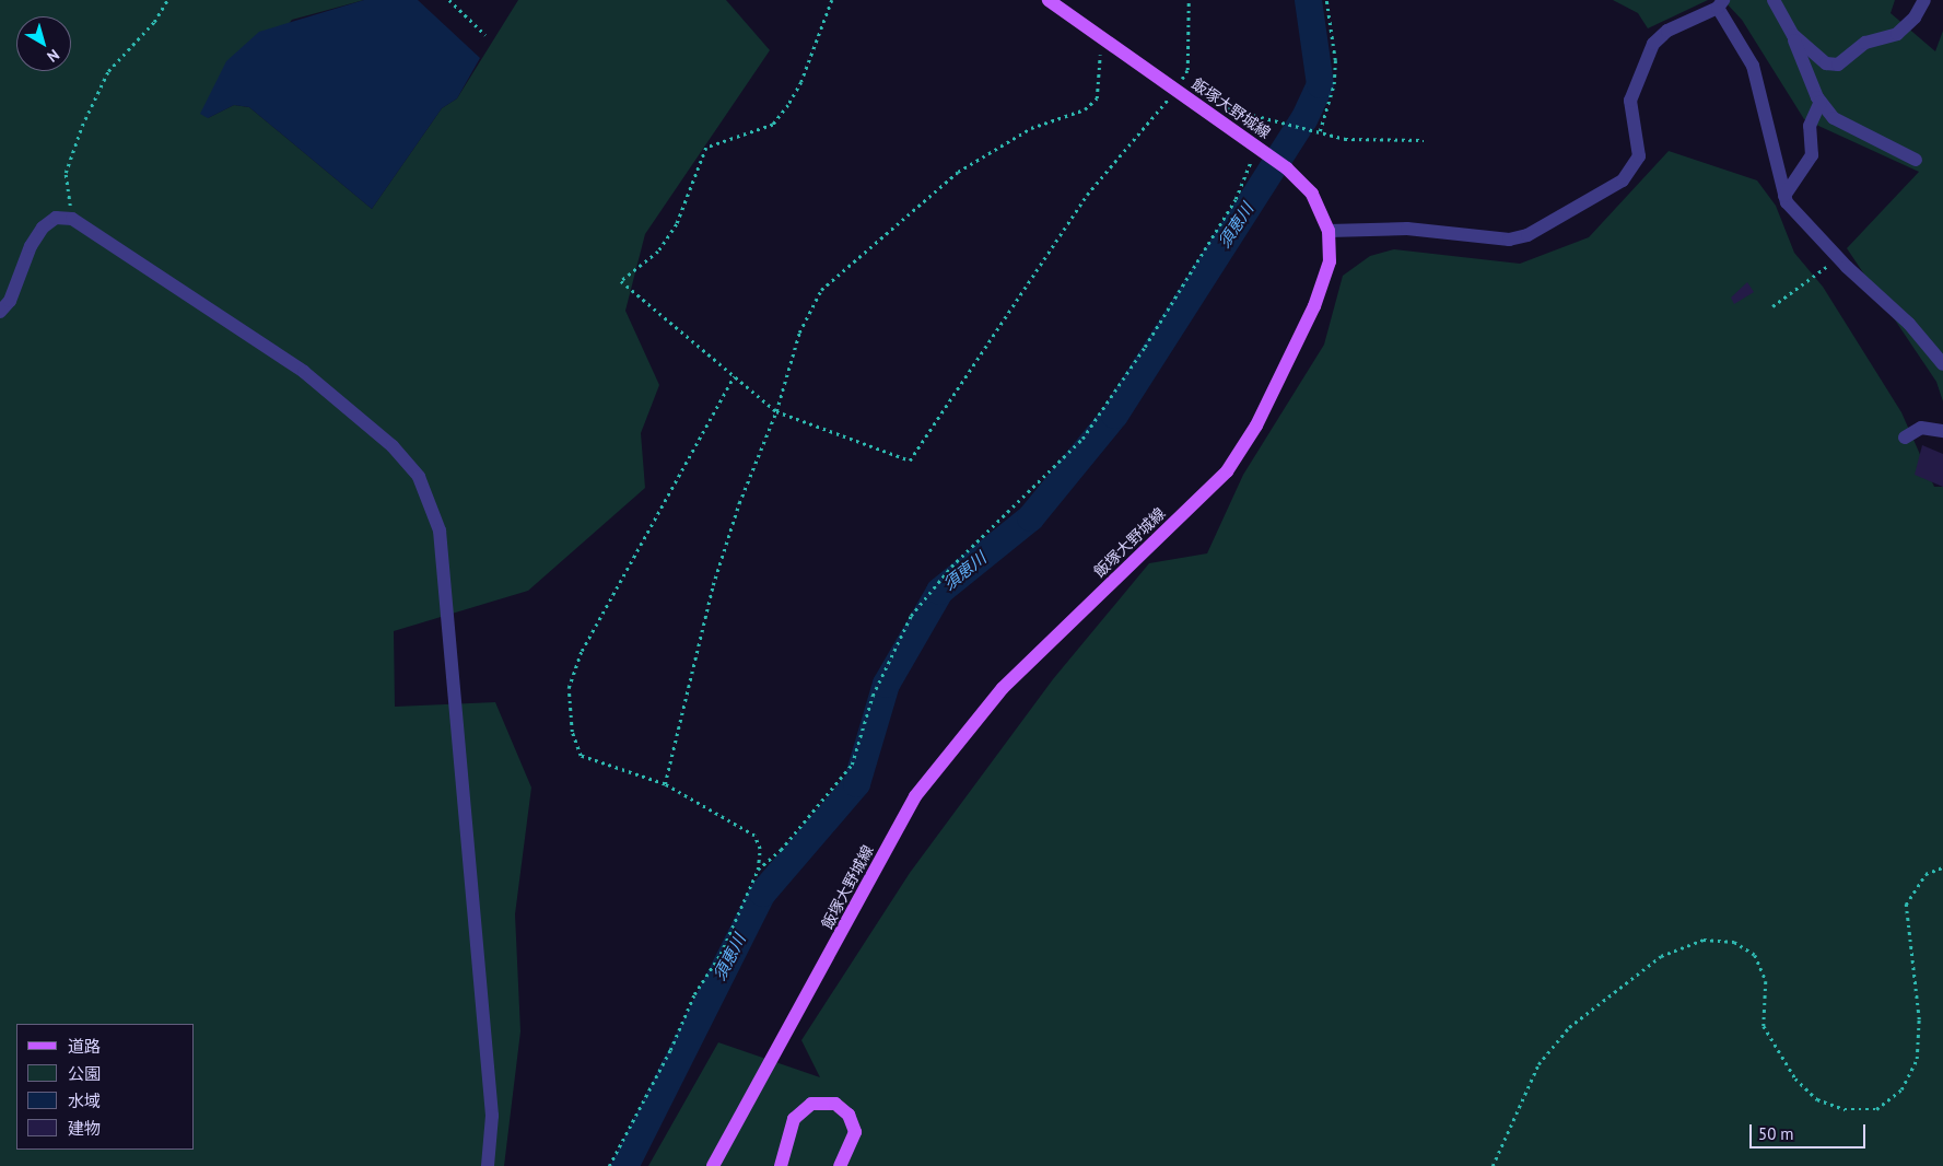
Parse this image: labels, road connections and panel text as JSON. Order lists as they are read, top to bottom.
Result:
{
  "streets": {
    "main road": ["飯塚大野城線"]
  },
  "water": ["須恵川"],
  "legend": [
    "道路",
    "公園",
    "水域",
    "建物"
  ],
  "scale_bar": "50 m",
  "north": "bottom right"
}
